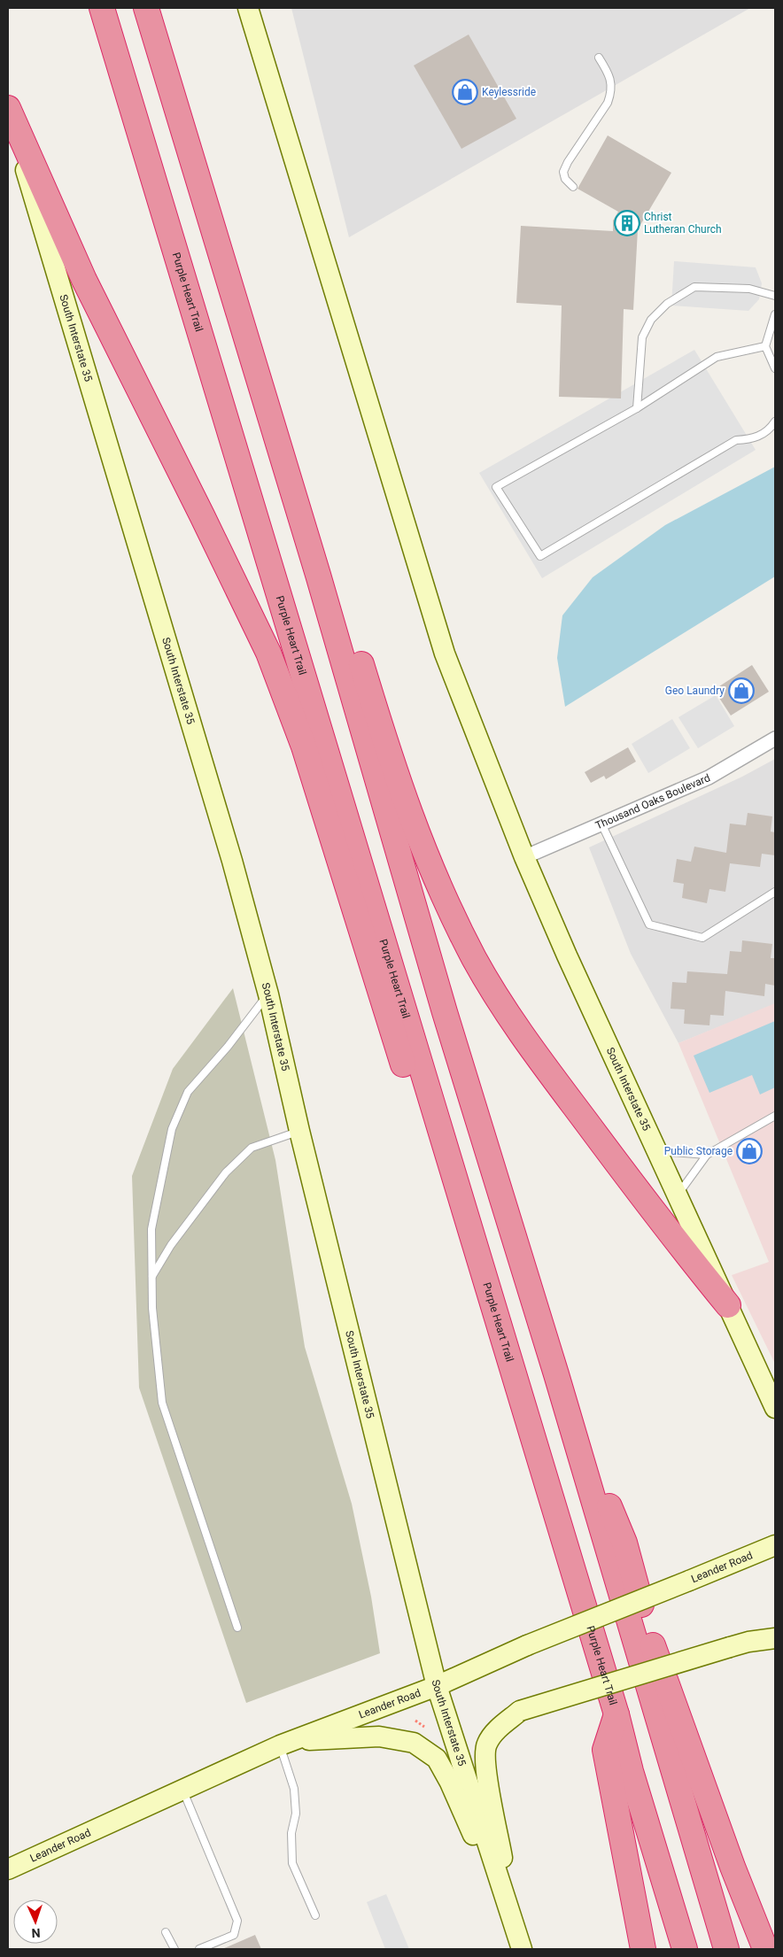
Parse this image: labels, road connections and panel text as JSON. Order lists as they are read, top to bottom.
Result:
{
  "streets": {
    "highway": ["Purple Heart Trail"],
    "main road": ["South Interstate 35", "Leander Road"],
    "street": ["Thousand Oaks Boulevard"]
  },
  "crossings": [
    ["South Interstate 35", "Thousand Oaks Boulevard"],
    ["South Interstate 35", "Leander Road"]
  ],
  "places": {
    "shop": ["Keylessride", "Geo Laundry", "Public Storage"],
    "building": ["Christ Lutheran Church"]
  },
  "north": "bottom"
}
